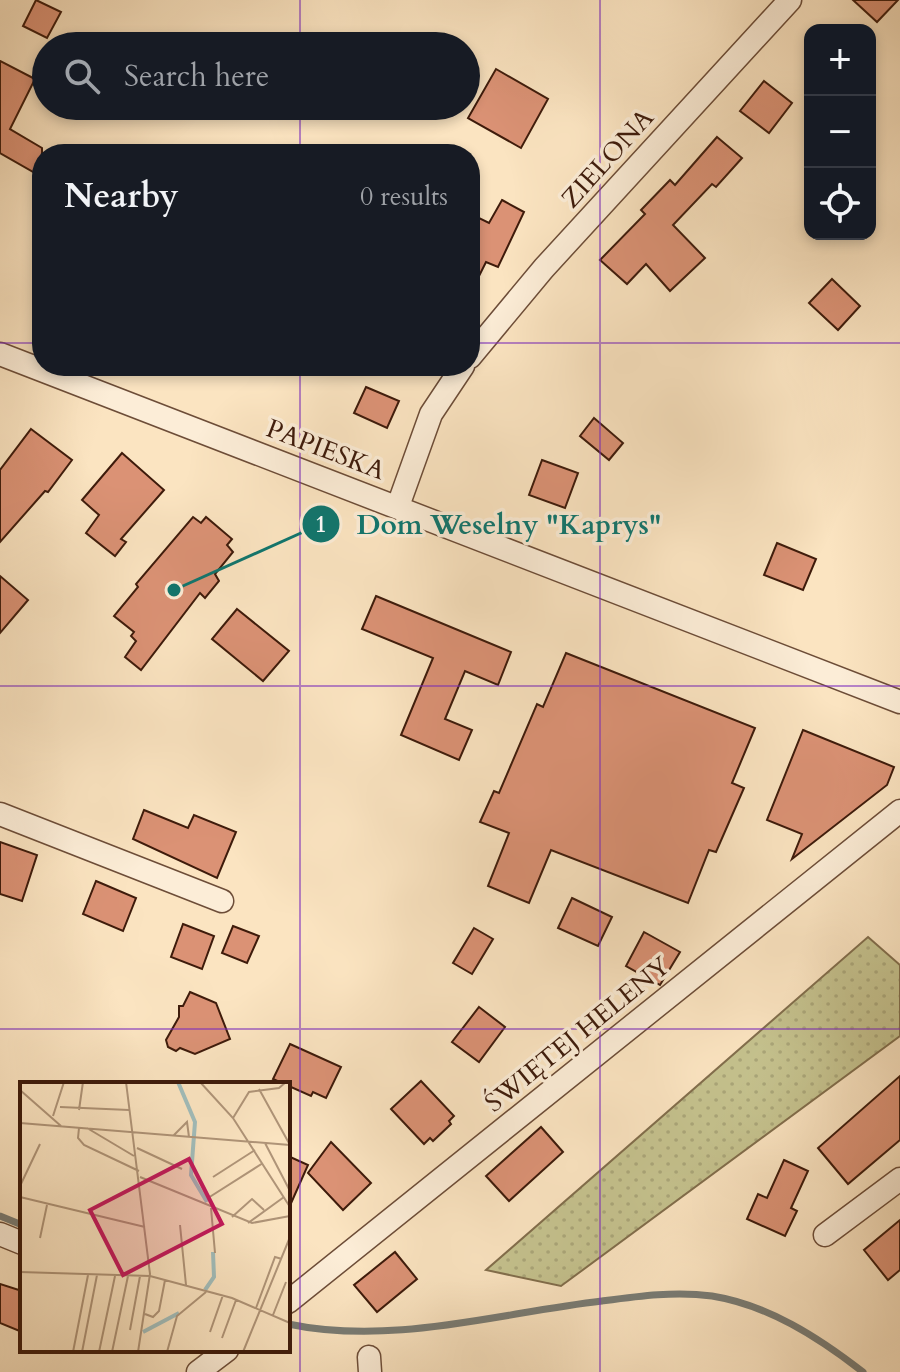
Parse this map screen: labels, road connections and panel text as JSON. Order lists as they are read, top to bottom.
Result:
{
  "streets": {
    "street": ["ZIELONA", "PAPIESKA", "ŚWIĘTEJ HELENY"]
  },
  "places": ["Dom Weselny \"Kaprys\""],
  "page": {
    "map_buttons": ["+", "−"],
    "search": "Search here",
    "heading": ["Nearby", "0 results"]
  }
}
